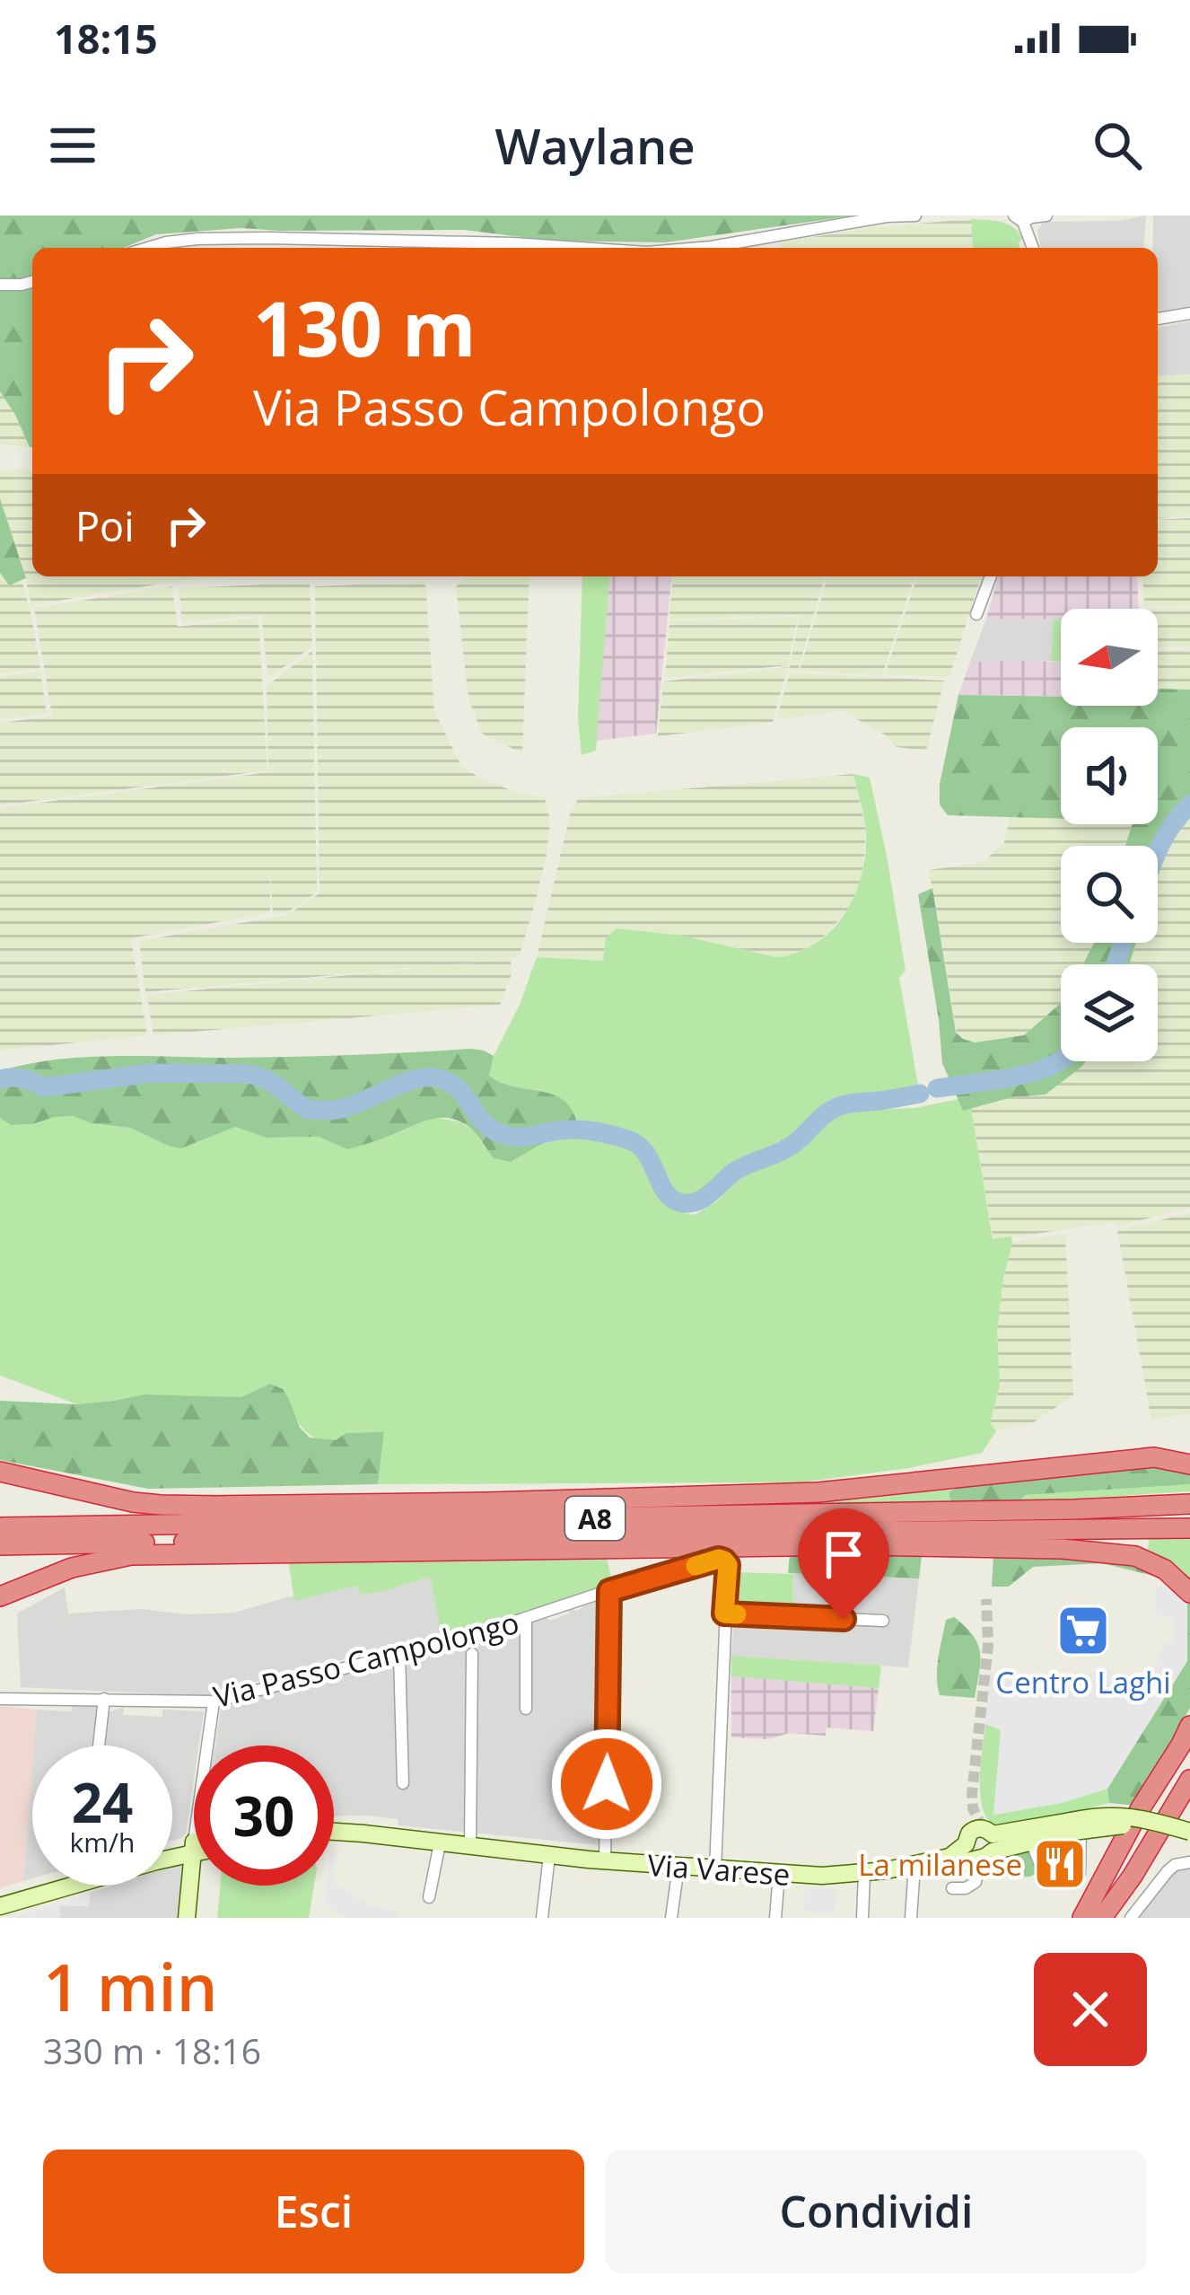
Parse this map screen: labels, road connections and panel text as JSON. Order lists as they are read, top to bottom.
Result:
{
  "streets": {
    "highway": ["A8"],
    "main road": ["Via Varese"],
    "street": ["Via Passo Campolongo"]
  },
  "places": {
    "supermarket": ["Centro Laghi"],
    "restaurant": ["La milanese"]
  },
  "north": "left",
  "page": {
    "status": "18:15",
    "header": "Waylane",
    "turn": ["130 m", "Via Passo Campolongo"],
    "then": "Poi",
    "speed": "24 km/h",
    "limit": "30",
    "heading": ["1 min", "330 m · 18:16"],
    "buttons": ["Esci", "Condividi"]
  }
}
